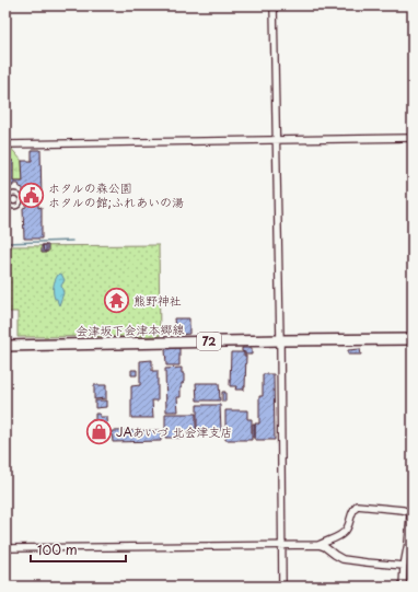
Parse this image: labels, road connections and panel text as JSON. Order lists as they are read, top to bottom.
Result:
{
  "streets": {
    "main road": ["会津坂下会津本郷線", "72"]
  },
  "places": {
    "public building": ["ホタルの森公園 ホタルの館;ふれあいの湯"],
    "temple": ["熊野神社"],
    "shop": ["JAあいづ 北会津支店"]
  },
  "scale_bar": "100 m"
}
